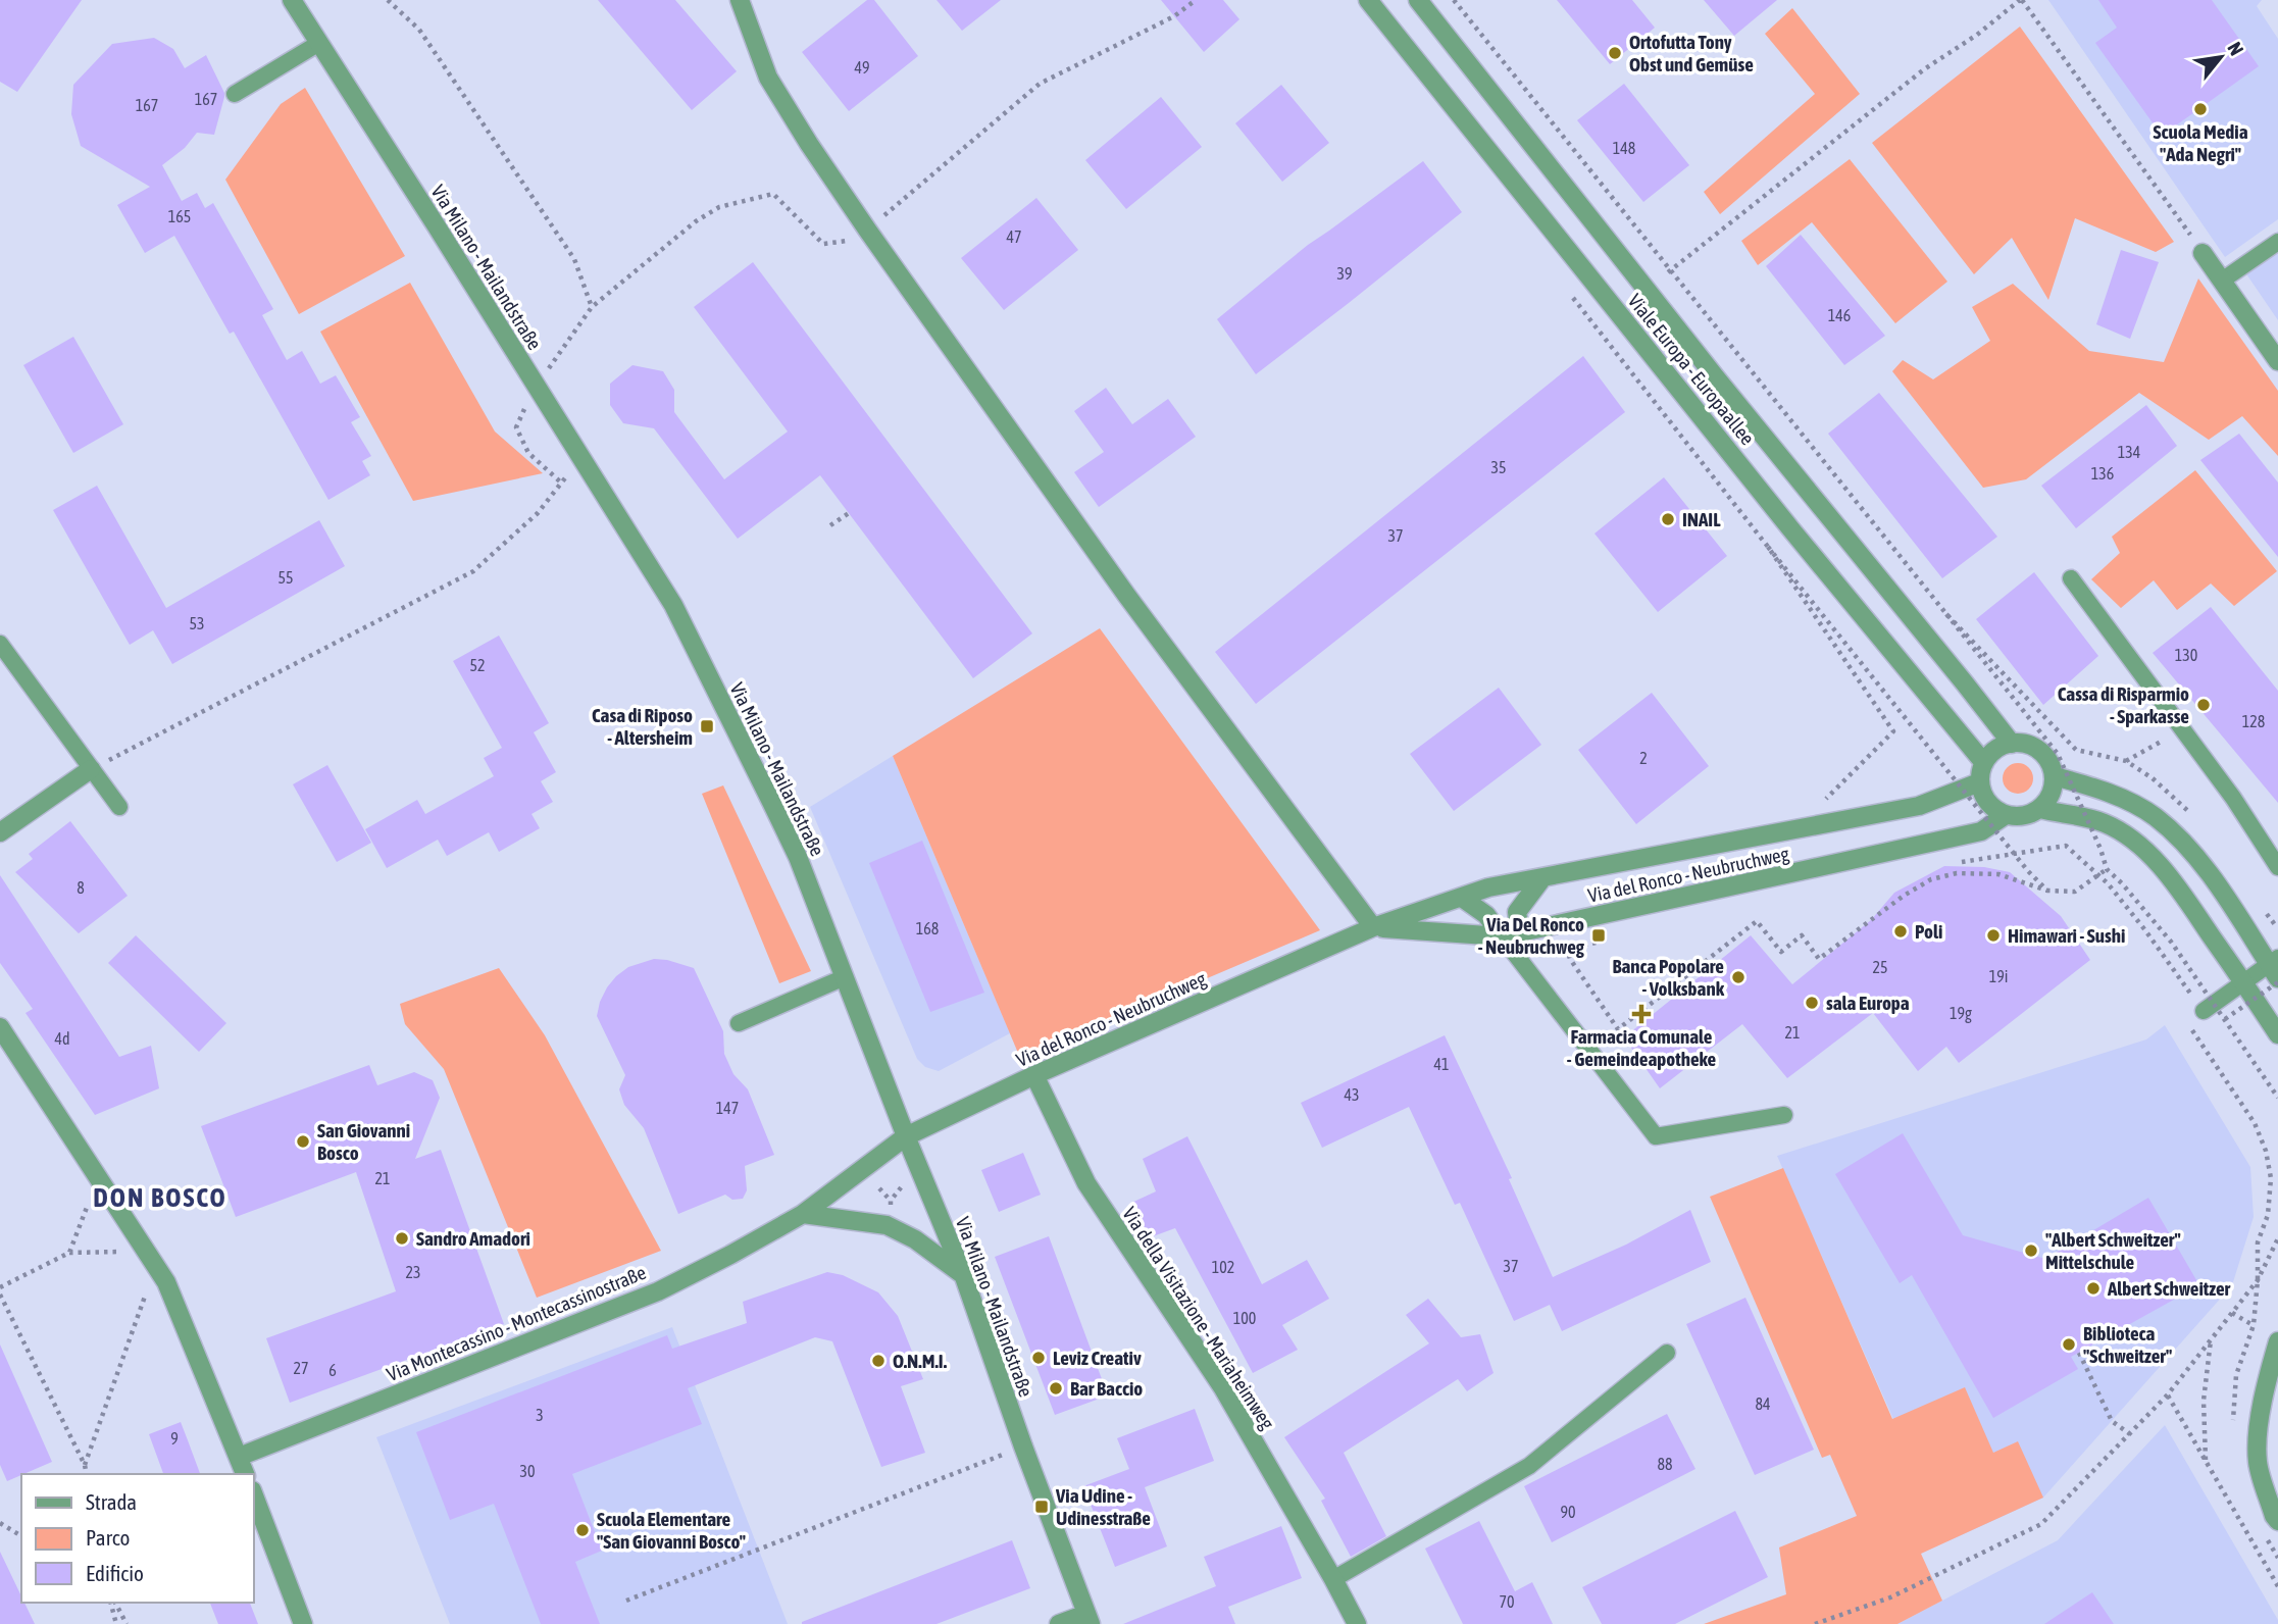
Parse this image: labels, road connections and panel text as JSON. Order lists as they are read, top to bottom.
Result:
{
  "streets": {
    "street": [
      "Via Milano - Mailandstraße",
      "Viale Europa - Europaallee",
      "Via del Ronco - Neubruchweg",
      "Via della Visitazione - Mariaheimweg",
      "Via Montecassino - Montecassinostraße"
    ]
  },
  "crossings": [
    ["Via Milano - Mailandstraße", "Via del Ronco - Neubruchweg"],
    ["Via Milano - Mailandstraße", "Via Montecassino - Montecassinostraße"],
    ["Viale Europa - Europaallee", "Via del Ronco - Neubruchweg"],
    ["Via del Ronco - Neubruchweg", "Via della Visitazione - Mariaheimweg"],
    ["Via del Ronco - Neubruchweg", "Via Montecassino - Montecassinostraße"]
  ],
  "districts": ["DON BOSCO"],
  "places": {
    "other": [
      "Ortofutta Tony Obst und Gemüse",
      "Scuola Media \"Ada Negri\"",
      "INAIL",
      "Cassa di Risparmio - Sparkasse",
      "Poli",
      "Himawari - Sushi",
      "Banca Popolare - Volksbank",
      "sala Europa",
      "San Giovanni Bosco",
      "Sandro Amadori",
      "\"Albert Schweitzer\" Mittelschule",
      "Albert Schweitzer",
      "Biblioteca \"Schweitzer\"",
      "Leviz Creativ",
      "O.N.M.I.",
      "Bar Baccio",
      "Scuola Elementare \"San Giovanni Bosco\""
    ],
    "transit": ["Casa di Riposo - Altersheim", "Via Del Ronco - Neubruchweg", "Via Udine - Udinesstraße"],
    "health": ["Farmacia Comunale - Gemeindeapotheke"]
  },
  "house_numbers": [
    "49",
    "167",
    "167",
    "148",
    "165",
    "47",
    "39",
    "146",
    "134",
    "35",
    "136",
    "37",
    "55",
    "53",
    "130",
    "52",
    "128",
    "2",
    "8",
    "168",
    "25",
    "19i",
    "19g",
    "21",
    "4d",
    "41",
    "43",
    "147",
    "21",
    "37",
    "102",
    "23",
    "100",
    "27",
    "6",
    "84",
    "3",
    "9",
    "88",
    "30",
    "90",
    "70"
  ],
  "legend": ["Strada", "Parco", "Edificio"],
  "north": "top right"
}
